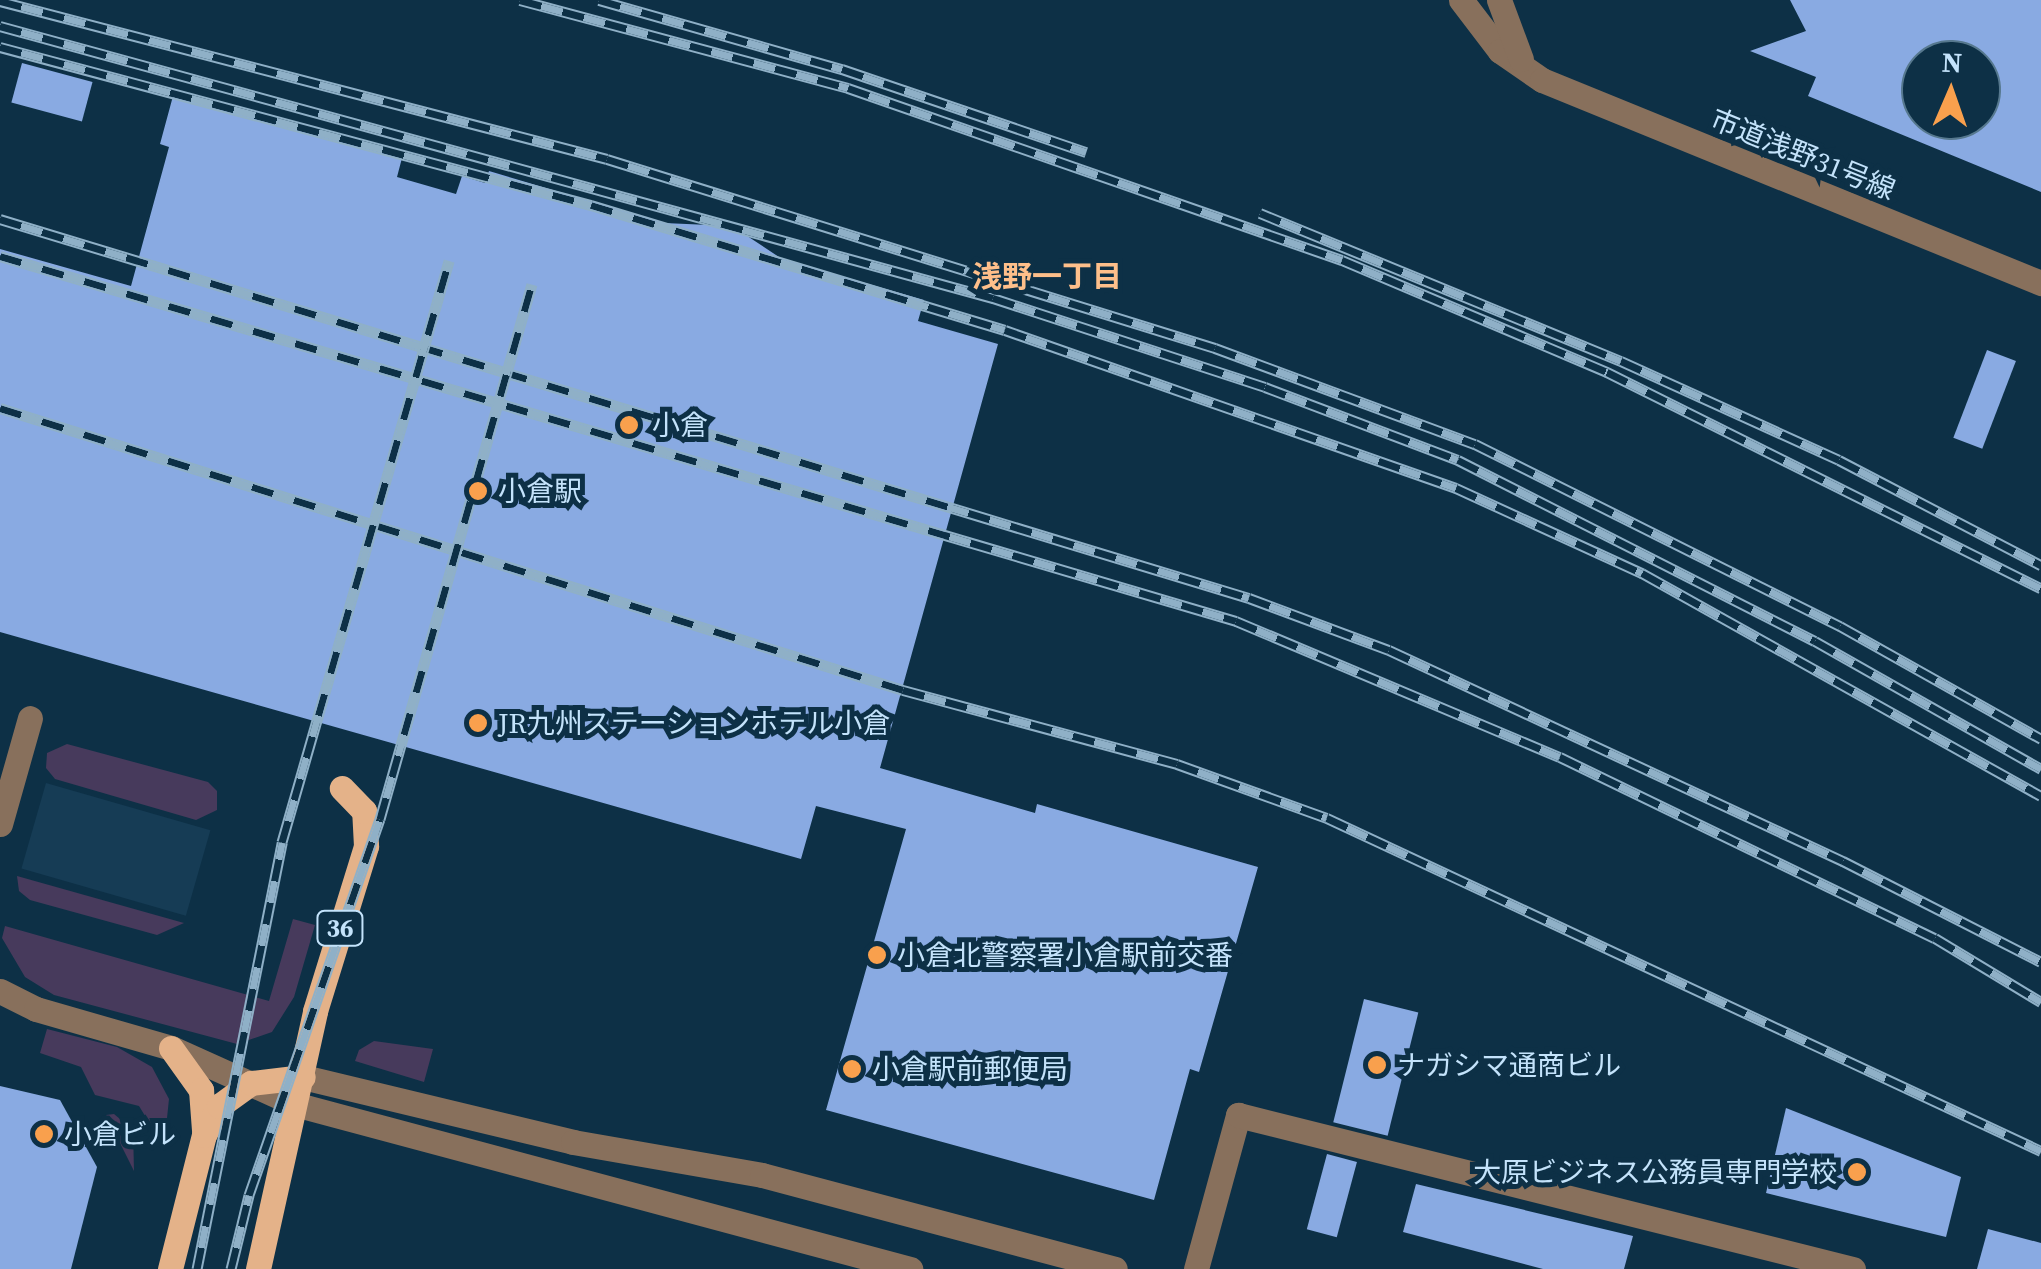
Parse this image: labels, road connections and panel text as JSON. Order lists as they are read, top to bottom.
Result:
{
  "streets": {
    "main road": ["36"],
    "street": ["市道浅野31号線"]
  },
  "districts": ["浅野一丁目"],
  "places": [
    "小倉",
    "小倉駅",
    "JR九州ステーションホテル小倉",
    "小倉北警察署小倉駅前交番",
    "ナガシマ通商ビル",
    "小倉駅前郵便局",
    "小倉ビル",
    "大原ビジネス公務員専門学校"
  ],
  "north": "top"
}
